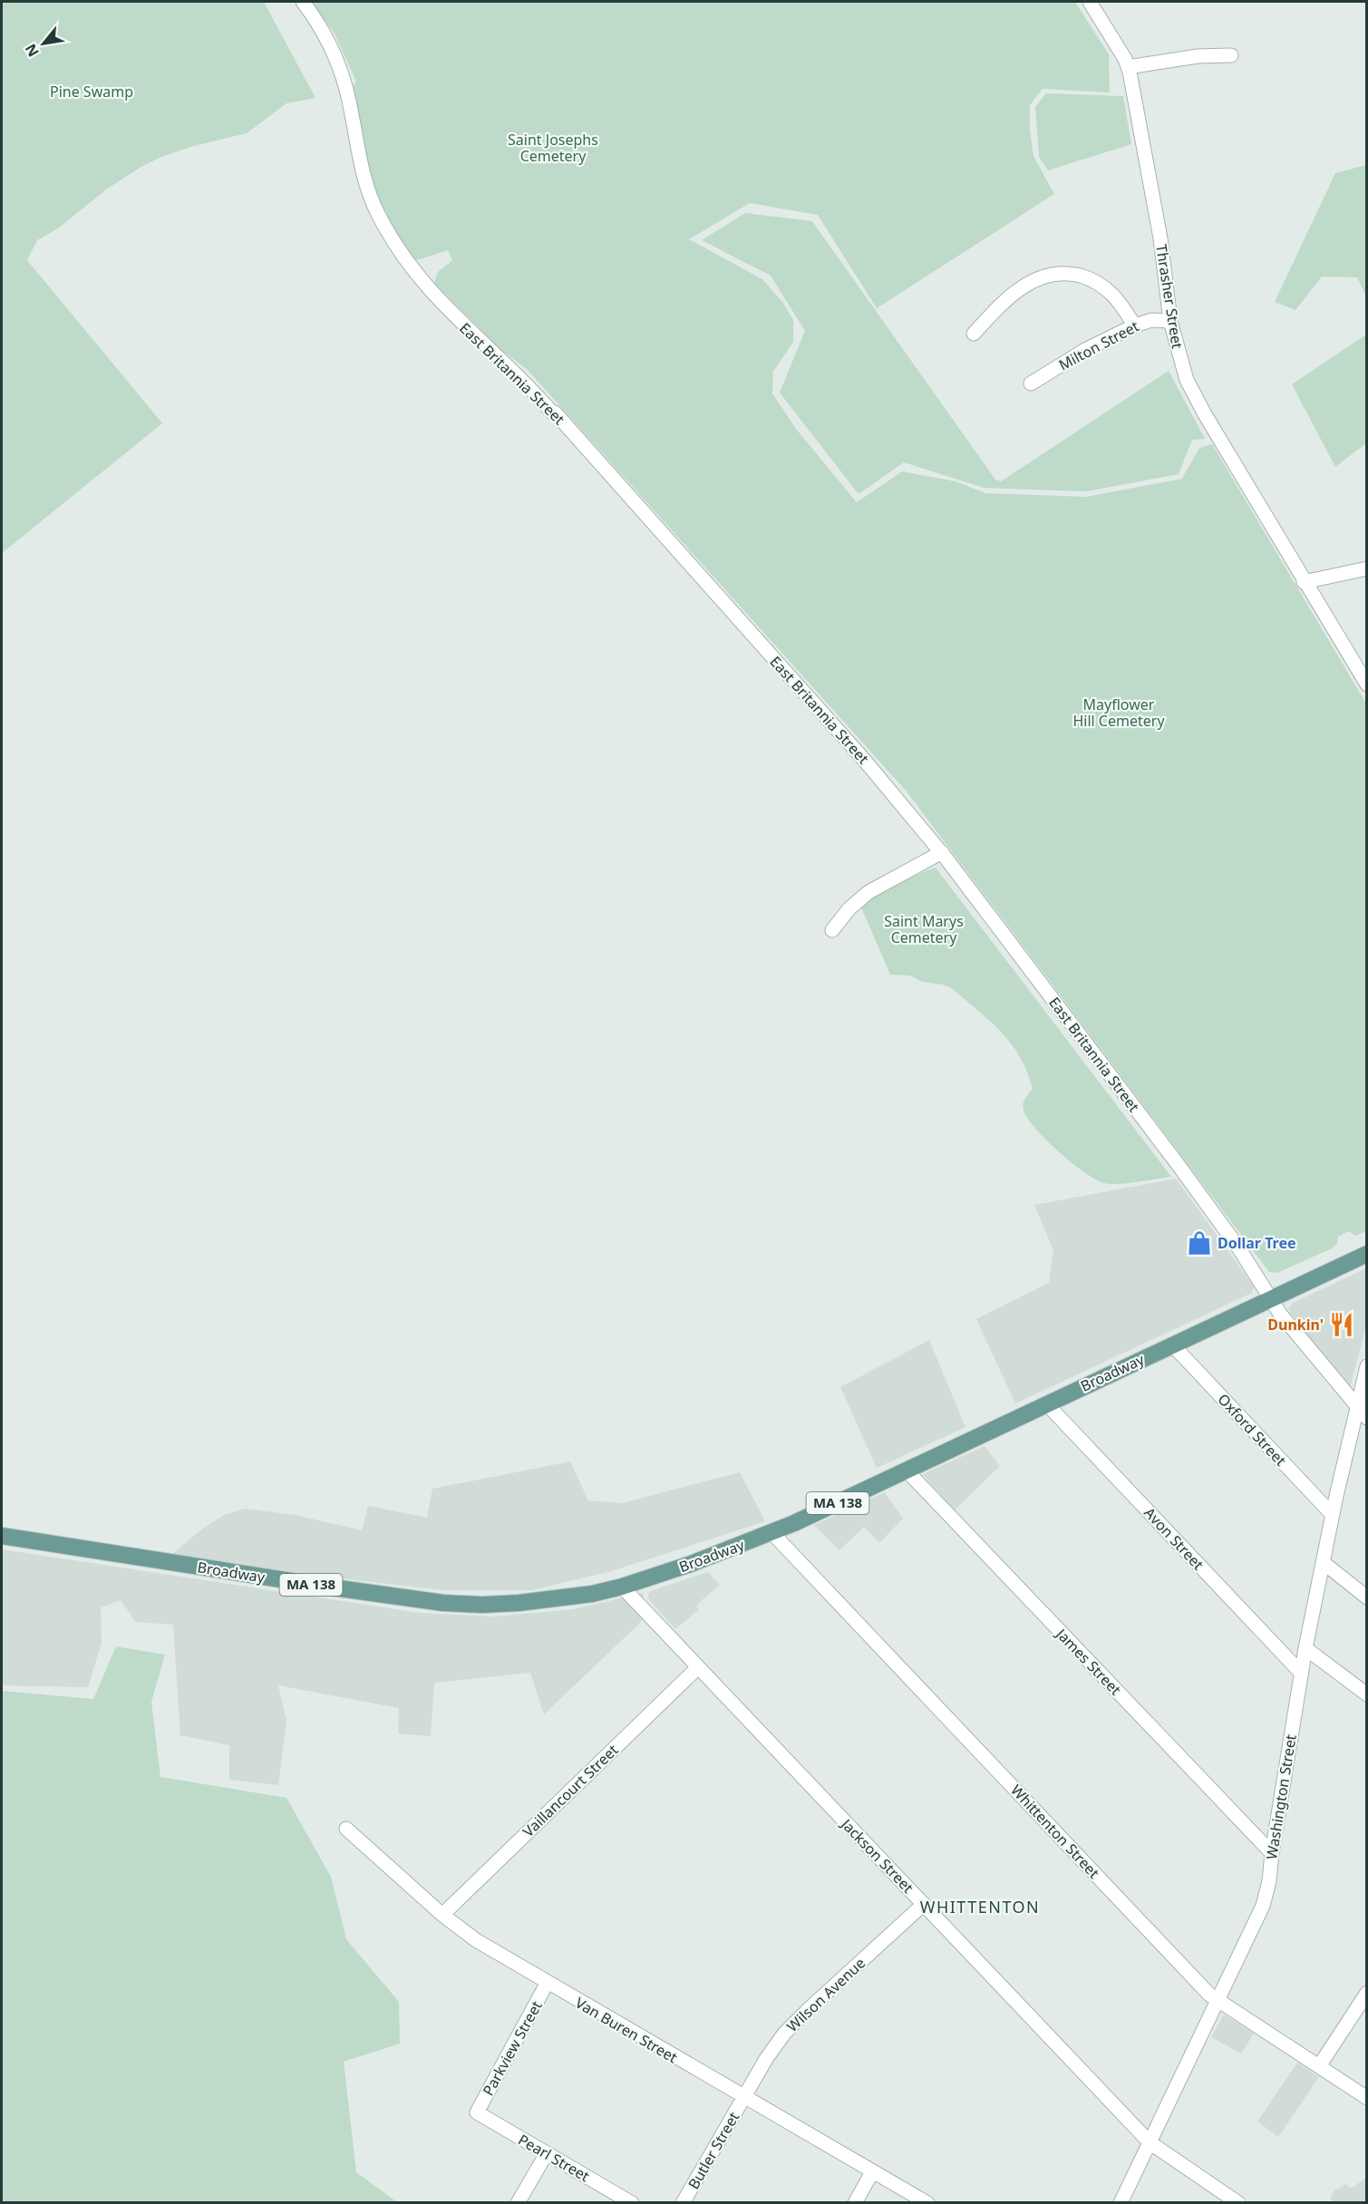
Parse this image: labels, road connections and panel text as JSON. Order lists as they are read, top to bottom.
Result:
{
  "streets": {
    "main road": ["Broadway", "MA 138"],
    "street": [
      "Thrasher Street",
      "Milton Street",
      "East Britannia Street",
      "Oxford Street",
      "Avon Street",
      "James Street",
      "Vaillancourt Street",
      "Washington Street",
      "Whittenton Street",
      "Jackson Street",
      "Wilson Avenue",
      "Van Buren Street",
      "Parkview Street",
      "Butler Street",
      "Pearl Street"
    ]
  },
  "crossings": [
    ["Thrasher Street", "Milton Street"],
    ["East Britannia Street", "Broadway"],
    ["East Britannia Street", "Washington Street"],
    ["Broadway", "Oxford Street"],
    ["Broadway", "Avon Street"],
    ["Broadway", "James Street"],
    ["Broadway", "Whittenton Street"],
    ["Broadway", "Jackson Street"],
    ["Oxford Street", "Washington Street"],
    ["Avon Street", "Washington Street"],
    ["James Street", "Washington Street"],
    ["Vaillancourt Street", "Jackson Street"],
    ["Vaillancourt Street", "Van Buren Street"],
    ["Washington Street", "Whittenton Street"],
    ["Washington Street", "Jackson Street"],
    ["Jackson Street", "Wilson Avenue"],
    ["Wilson Avenue", "Van Buren Street"],
    ["Wilson Avenue", "Butler Street"],
    ["Van Buren Street", "Parkview Street"],
    ["Van Buren Street", "Butler Street"],
    ["Parkview Street", "Pearl Street"]
  ],
  "districts": ["WHITTENTON"],
  "parks": [
    "Pine Swamp",
    "Saint Josephs Cemetery",
    "Mayflower Hill Cemetery",
    "Saint Marys Cemetery"
  ],
  "places": {
    "shop": ["Dollar Tree"],
    "restaurant": ["Dunkin'"]
  },
  "north": "bottom left"
}
